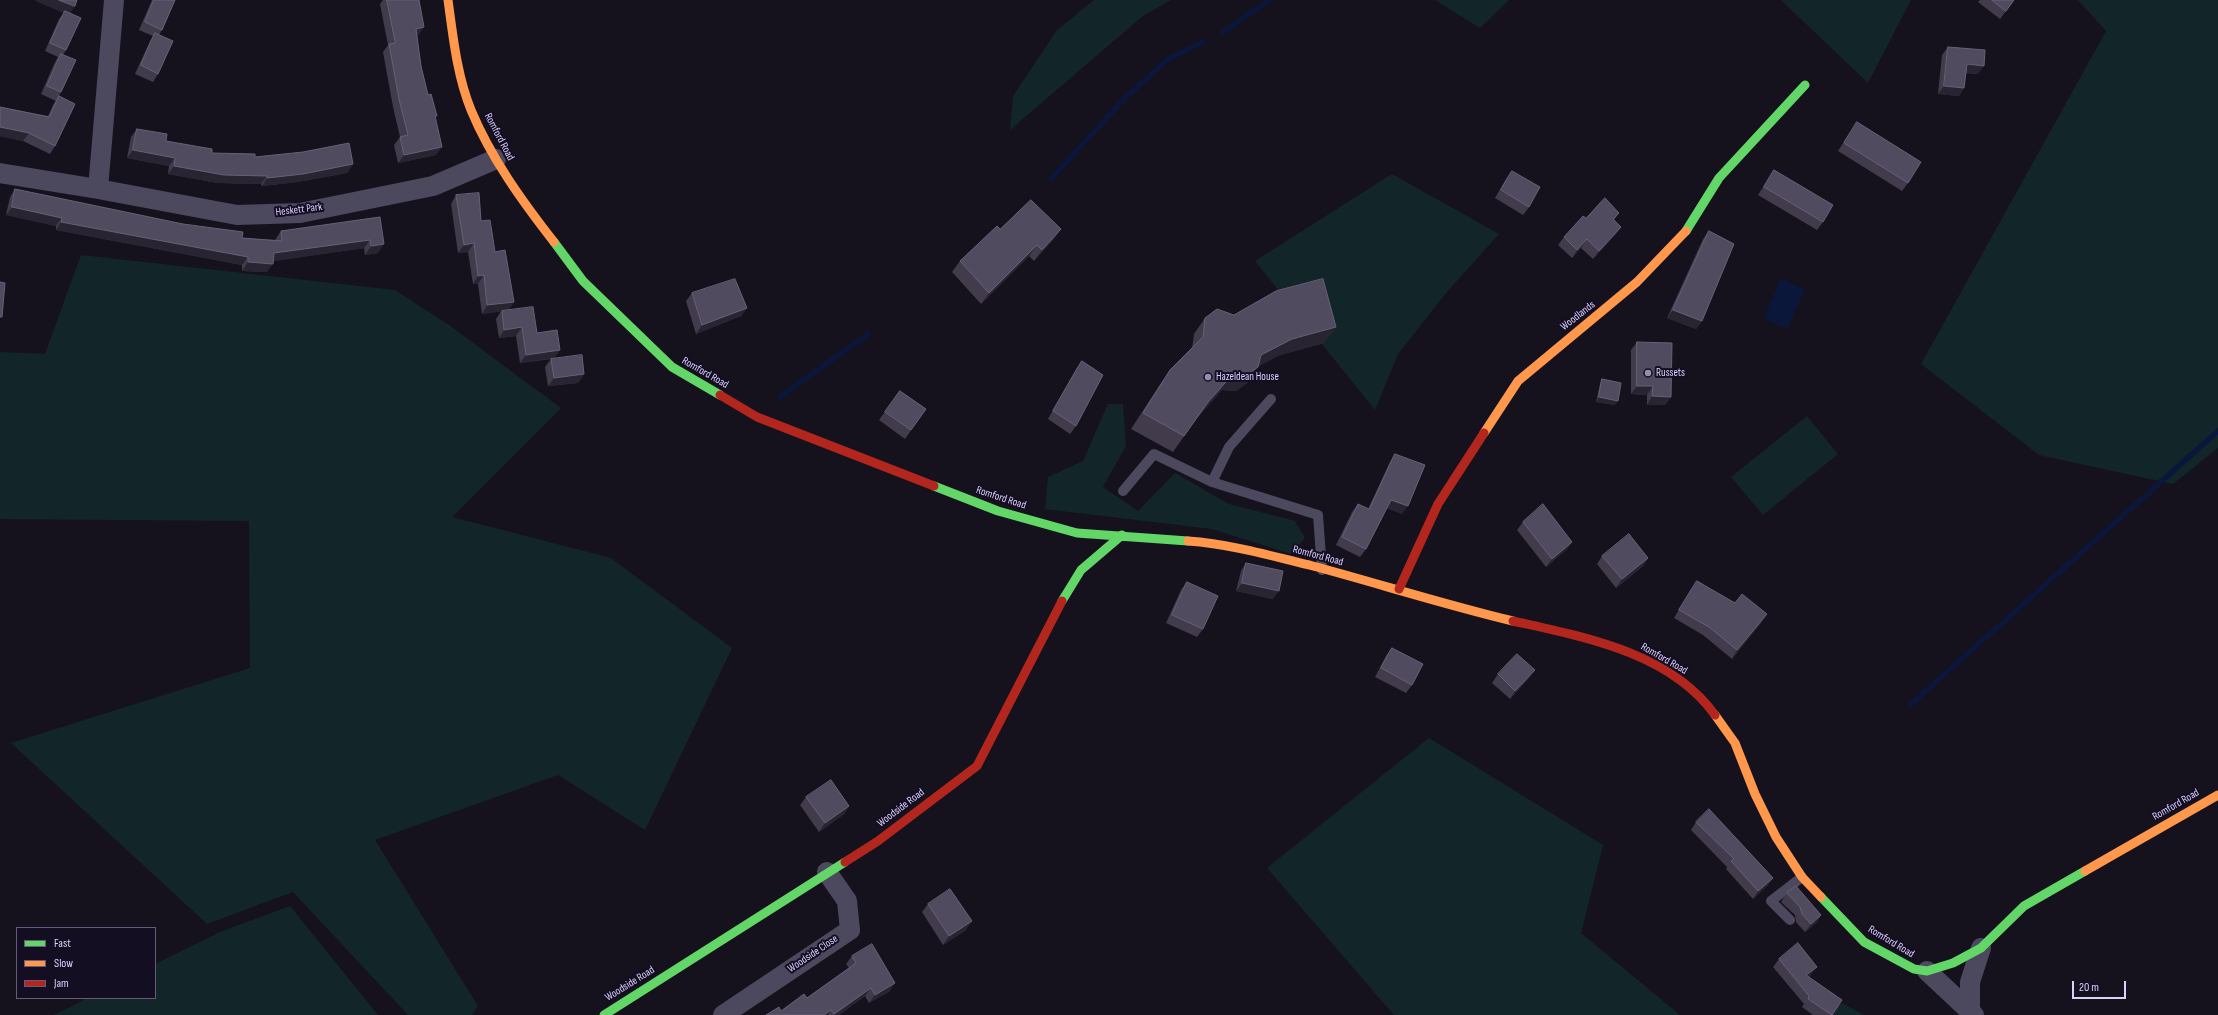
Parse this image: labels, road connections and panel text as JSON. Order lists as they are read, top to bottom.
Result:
{
  "streets": {
    "street": [
      "Romford Road",
      "Heskett Park",
      "Woodlands",
      "Woodside Road",
      "Woodside Close"
    ]
  },
  "crossings": [
    ["Romford Road", "Heskett Park"],
    ["Romford Road", "Woodlands"],
    ["Romford Road", "Woodside Road"],
    ["Woodside Road", "Woodside Close"]
  ],
  "places": ["Russets", "Hazeldean House"],
  "legend": ["Fast", "Slow", "Jam"],
  "scale_bar": "20 m"
}
